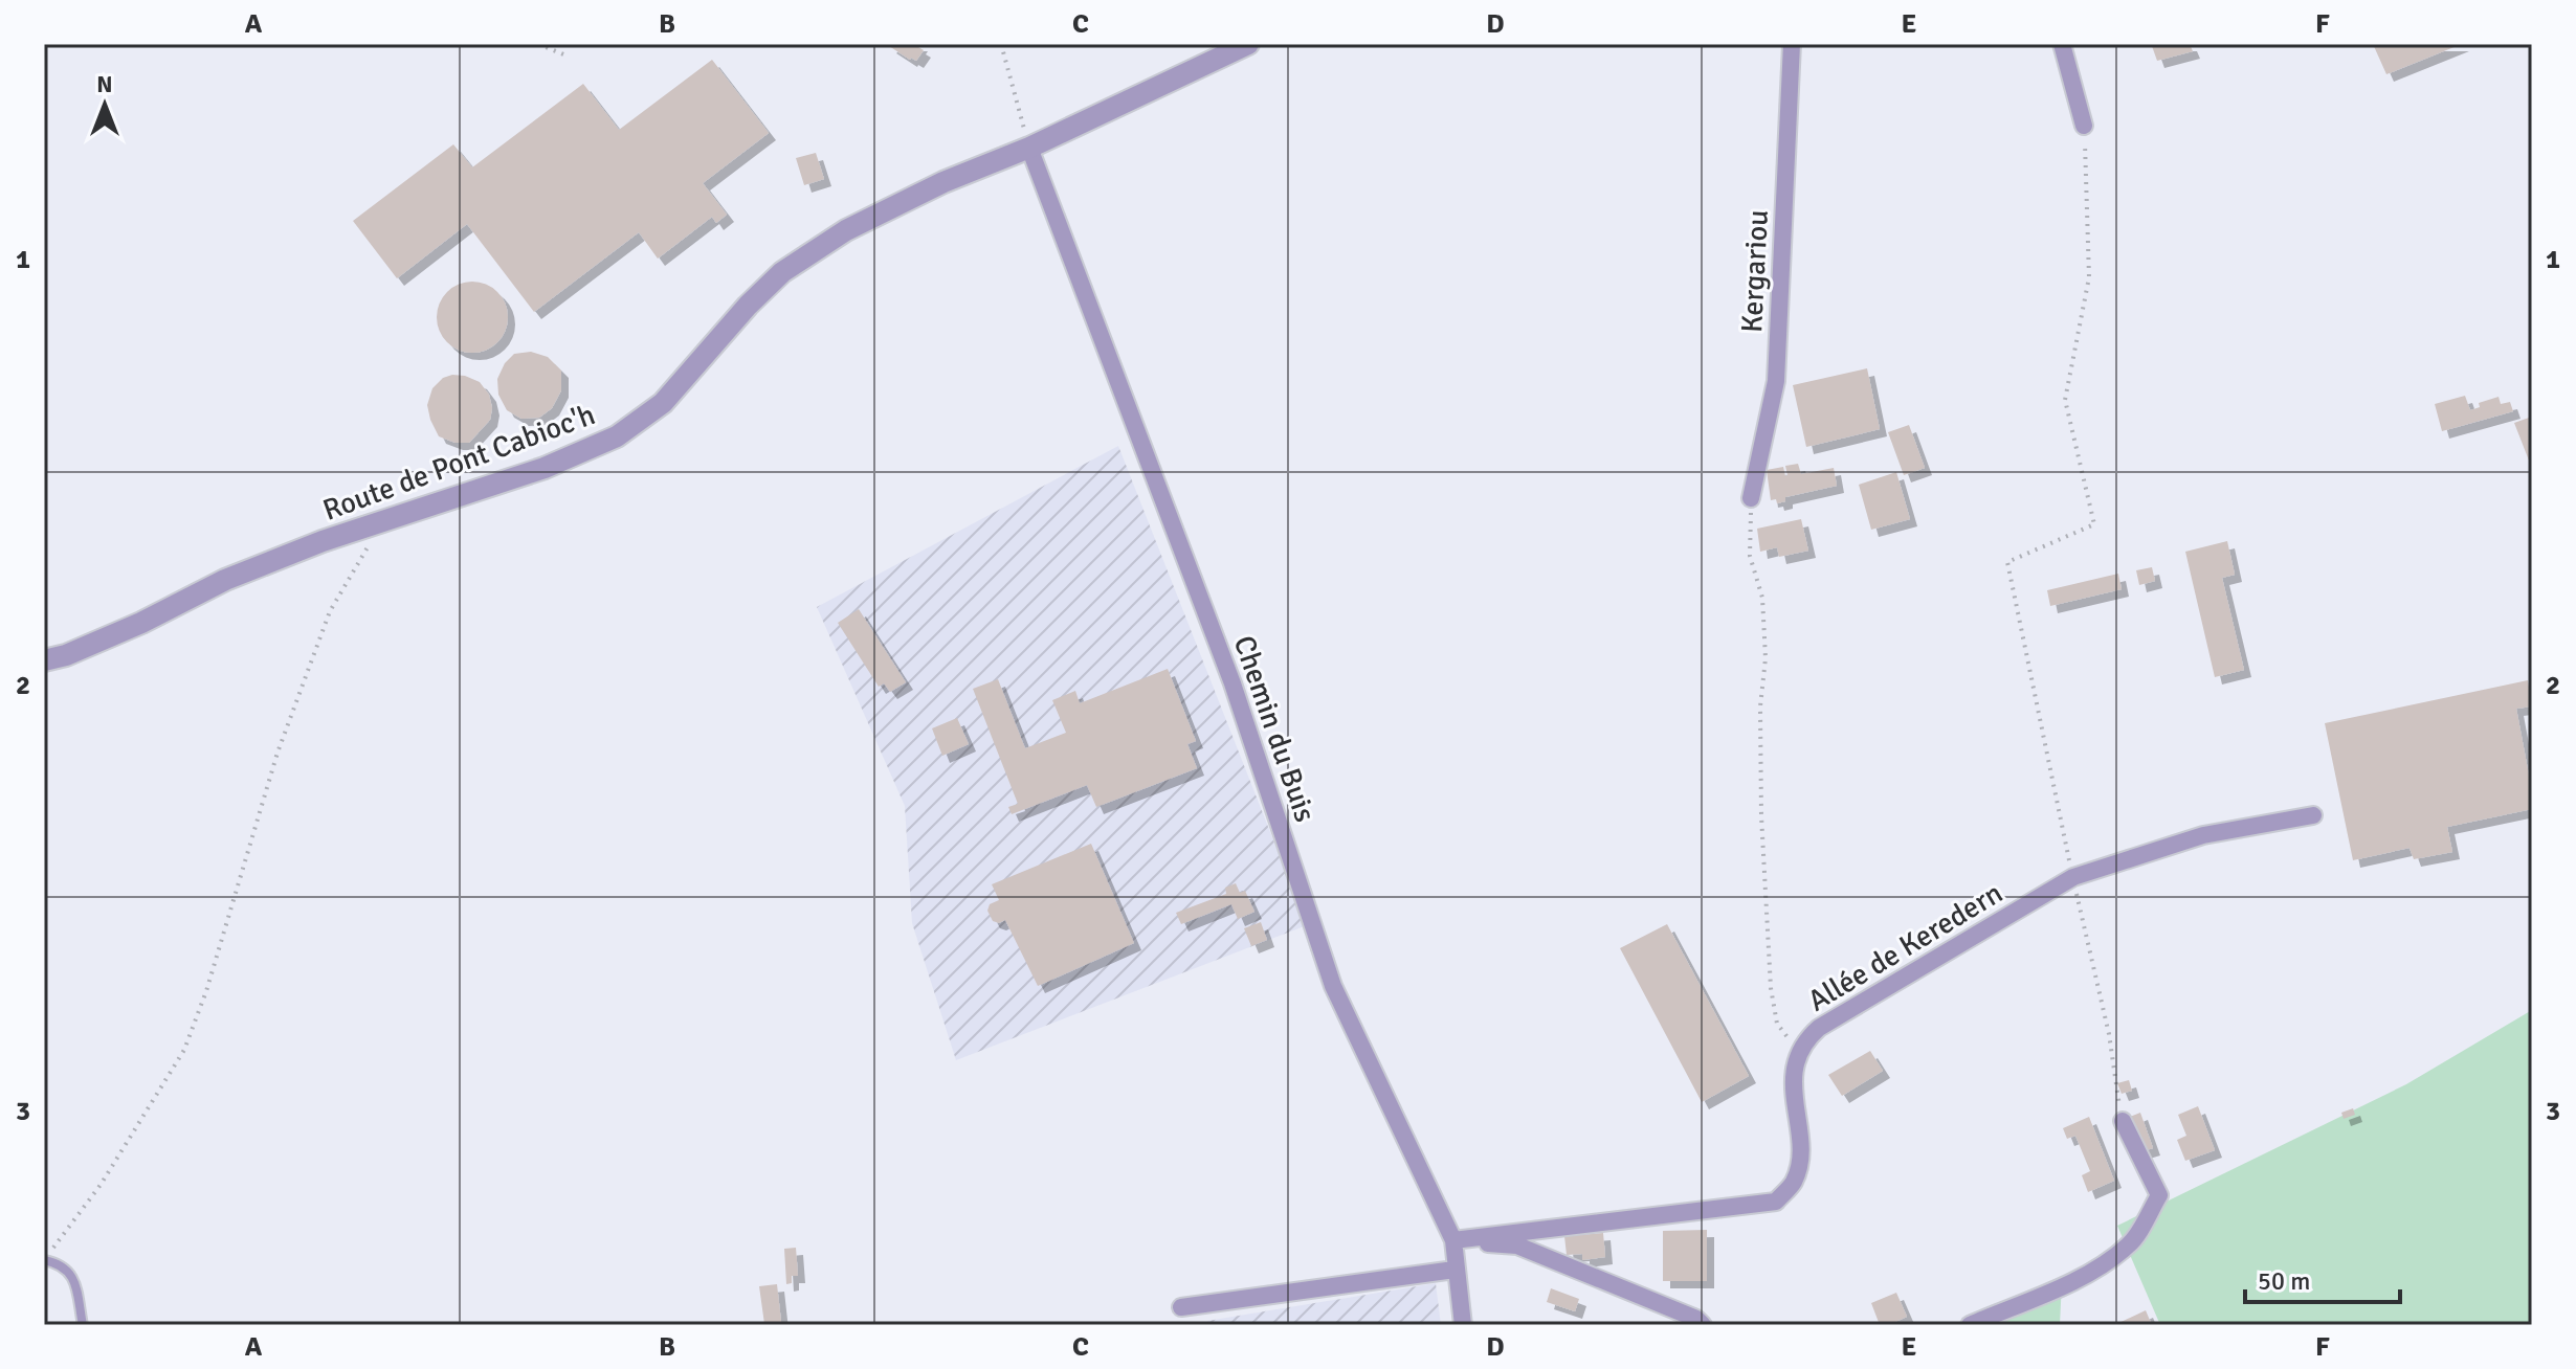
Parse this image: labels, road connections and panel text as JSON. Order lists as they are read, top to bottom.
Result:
{
  "streets": {
    "street": [
      "Kergariou",
      "Route de Pont Cabioc'h",
      "Chemin du Buis",
      "Allée de Keredern"
    ]
  },
  "crossings": [
    ["Route de Pont Cabioc'h", "Chemin du Buis"],
    ["Chemin du Buis", "Allée de Keredern"]
  ],
  "scale_bar": "50 m",
  "north": "top",
  "grid": {
    "columns": [
      "A",
      "B",
      "C",
      "D",
      "E",
      "F"
    ],
    "rows": ["1", "2", "3"]
  }
}
